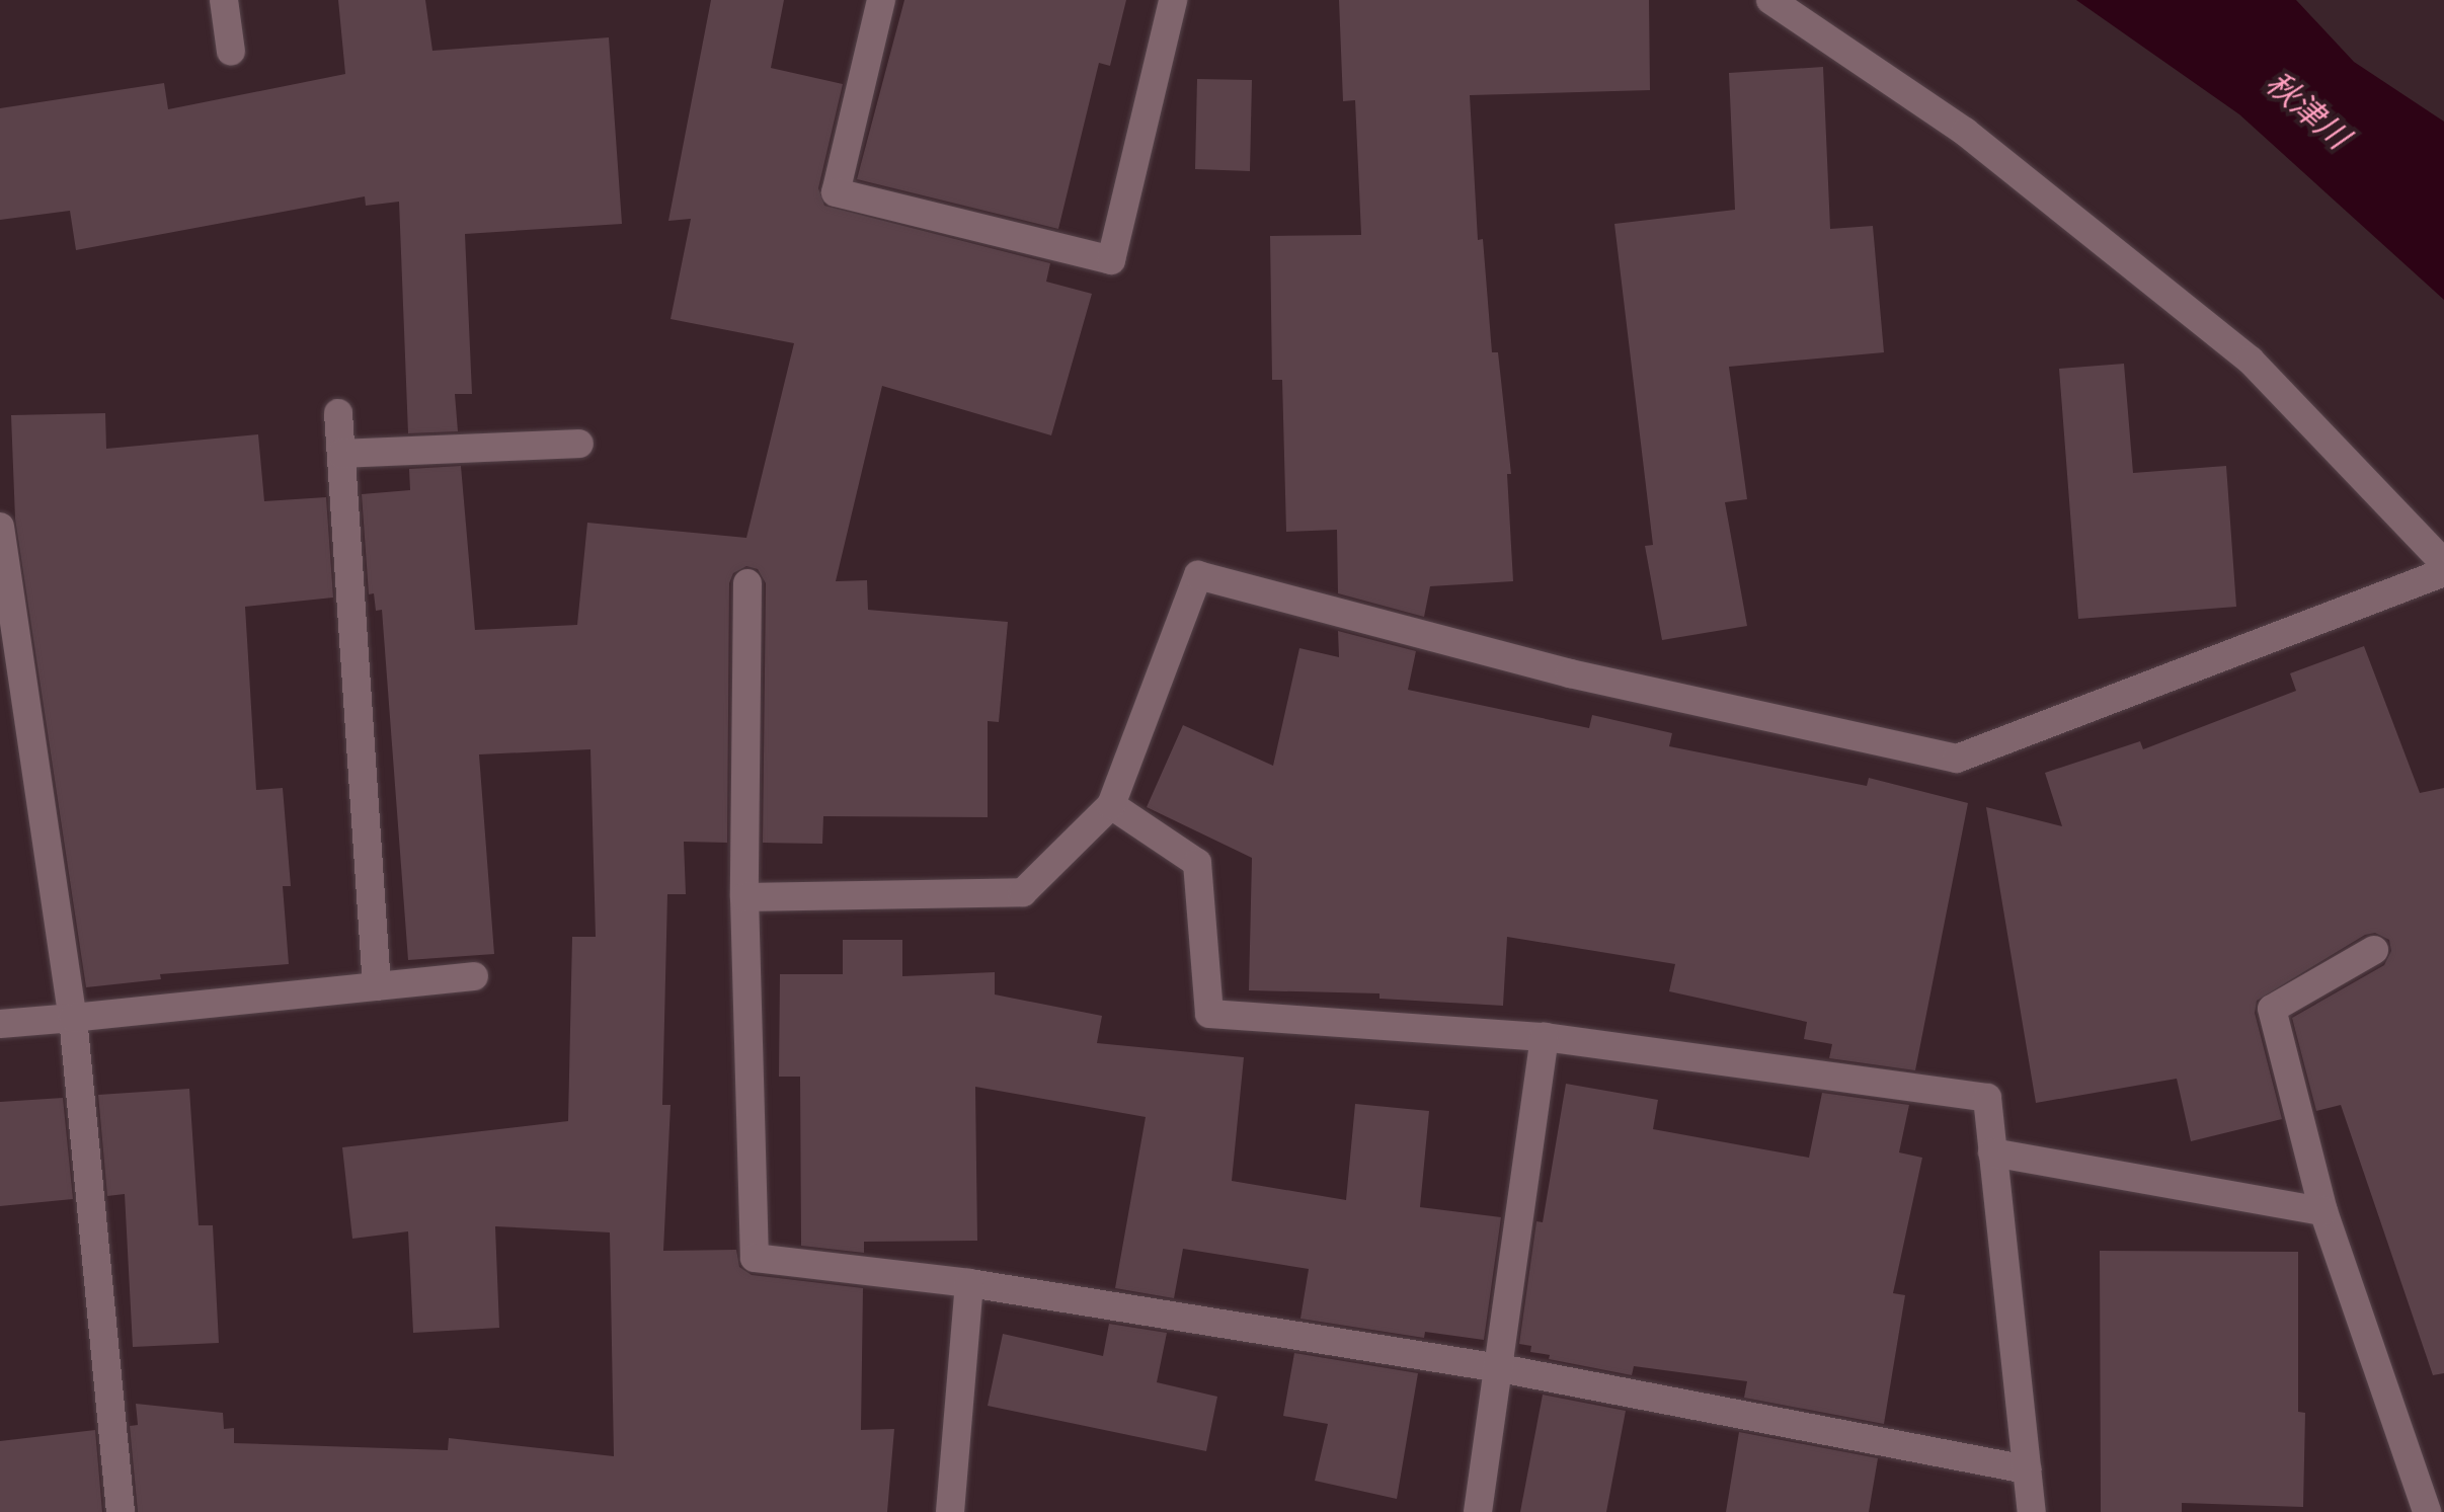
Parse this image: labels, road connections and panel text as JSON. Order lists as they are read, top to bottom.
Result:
{
  "water": ["秋津川"]
}
